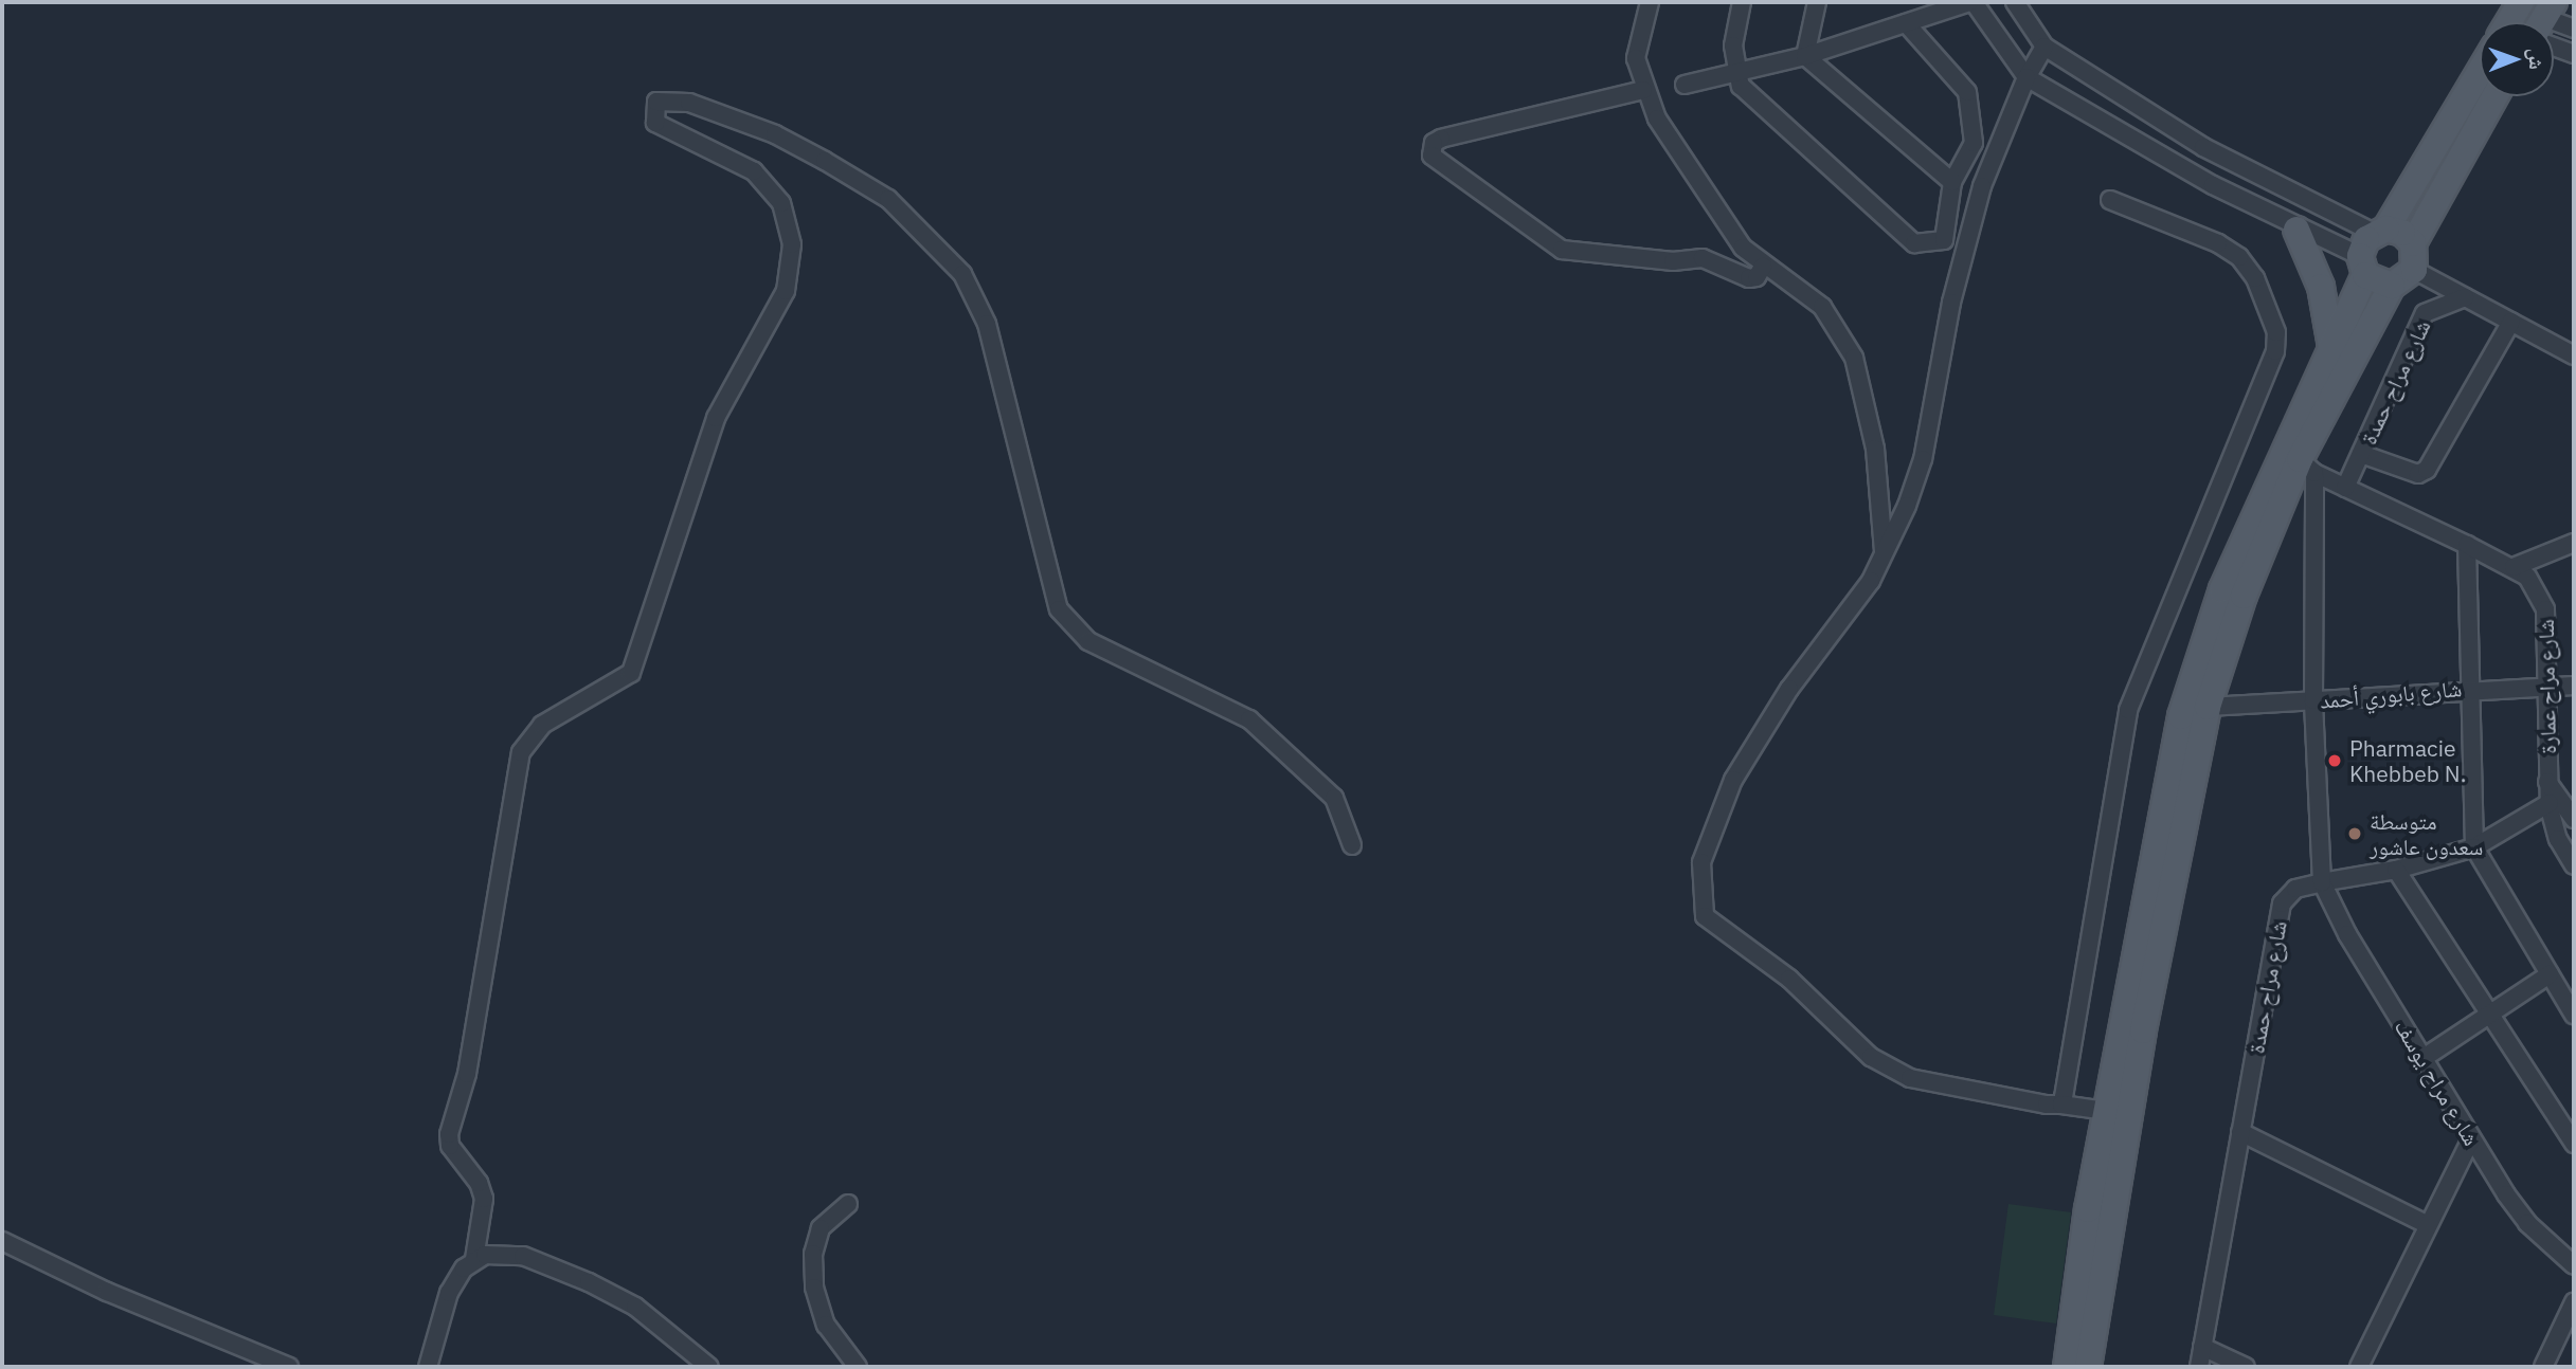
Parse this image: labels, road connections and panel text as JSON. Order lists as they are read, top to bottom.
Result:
{
  "streets": {
    "street": [
      "شارع مراح حمدة",
      "شارع مراح عمارة",
      "شارع بابوري أحمد",
      "شارع مراح يوسف"
    ]
  },
  "crossings": [
    ["شارع مراح حمدة", "شارع مراح عمارة"],
    ["شارع مراح حمدة", "شارع مراح يوسف"],
    ["شارع مراح عمارة", "شارع بابوري أحمد"]
  ],
  "places": ["Pharmacie Khebbeb N.", "متوسطة سعدون عاشور"],
  "north": "right"
}
